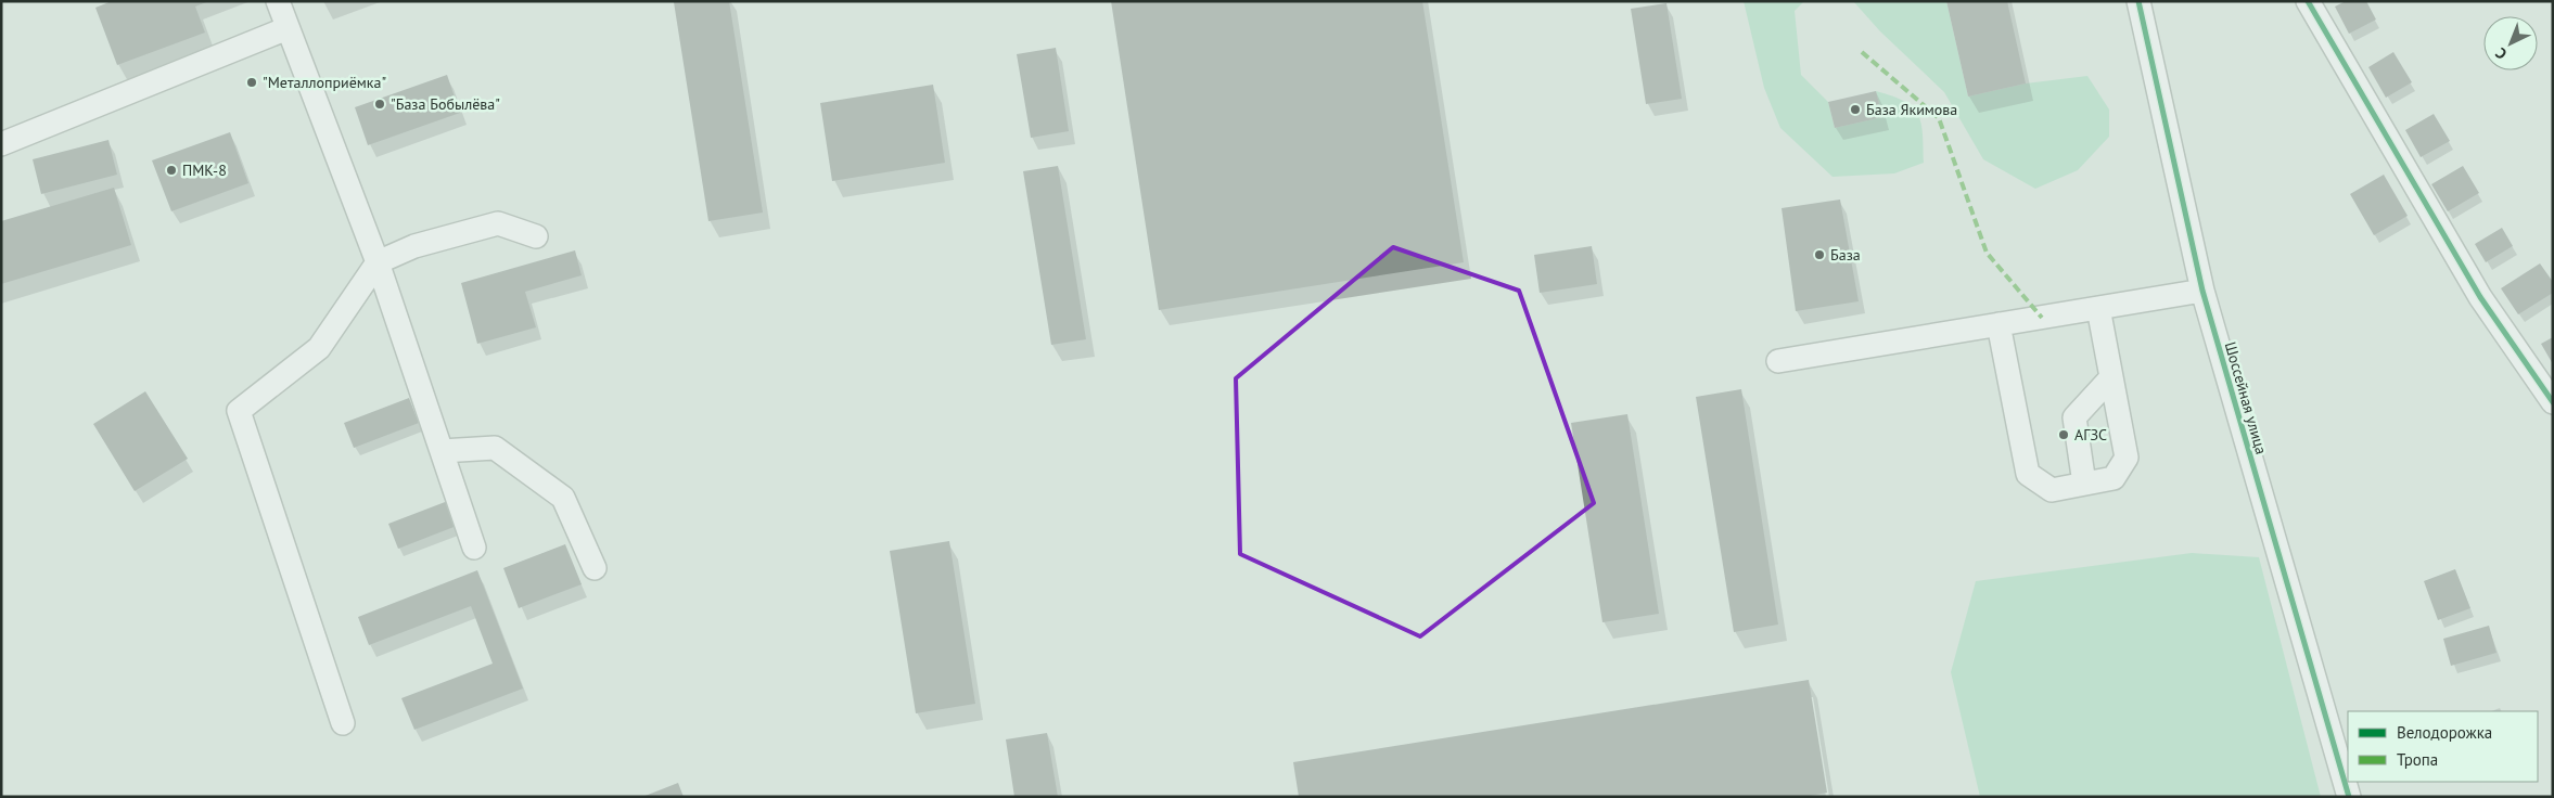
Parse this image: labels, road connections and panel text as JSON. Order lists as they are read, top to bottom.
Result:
{
  "streets": {
    "street": ["Шоссейная улица"]
  },
  "places": [
    "\"Металлоприёмка\"",
    "\"База Бобылёва\"",
    "База Якимова",
    "ПМК-8",
    "База",
    "АГЗС"
  ],
  "legend": ["Велодорожка", "Тропа"],
  "north": "bottom left"
}
